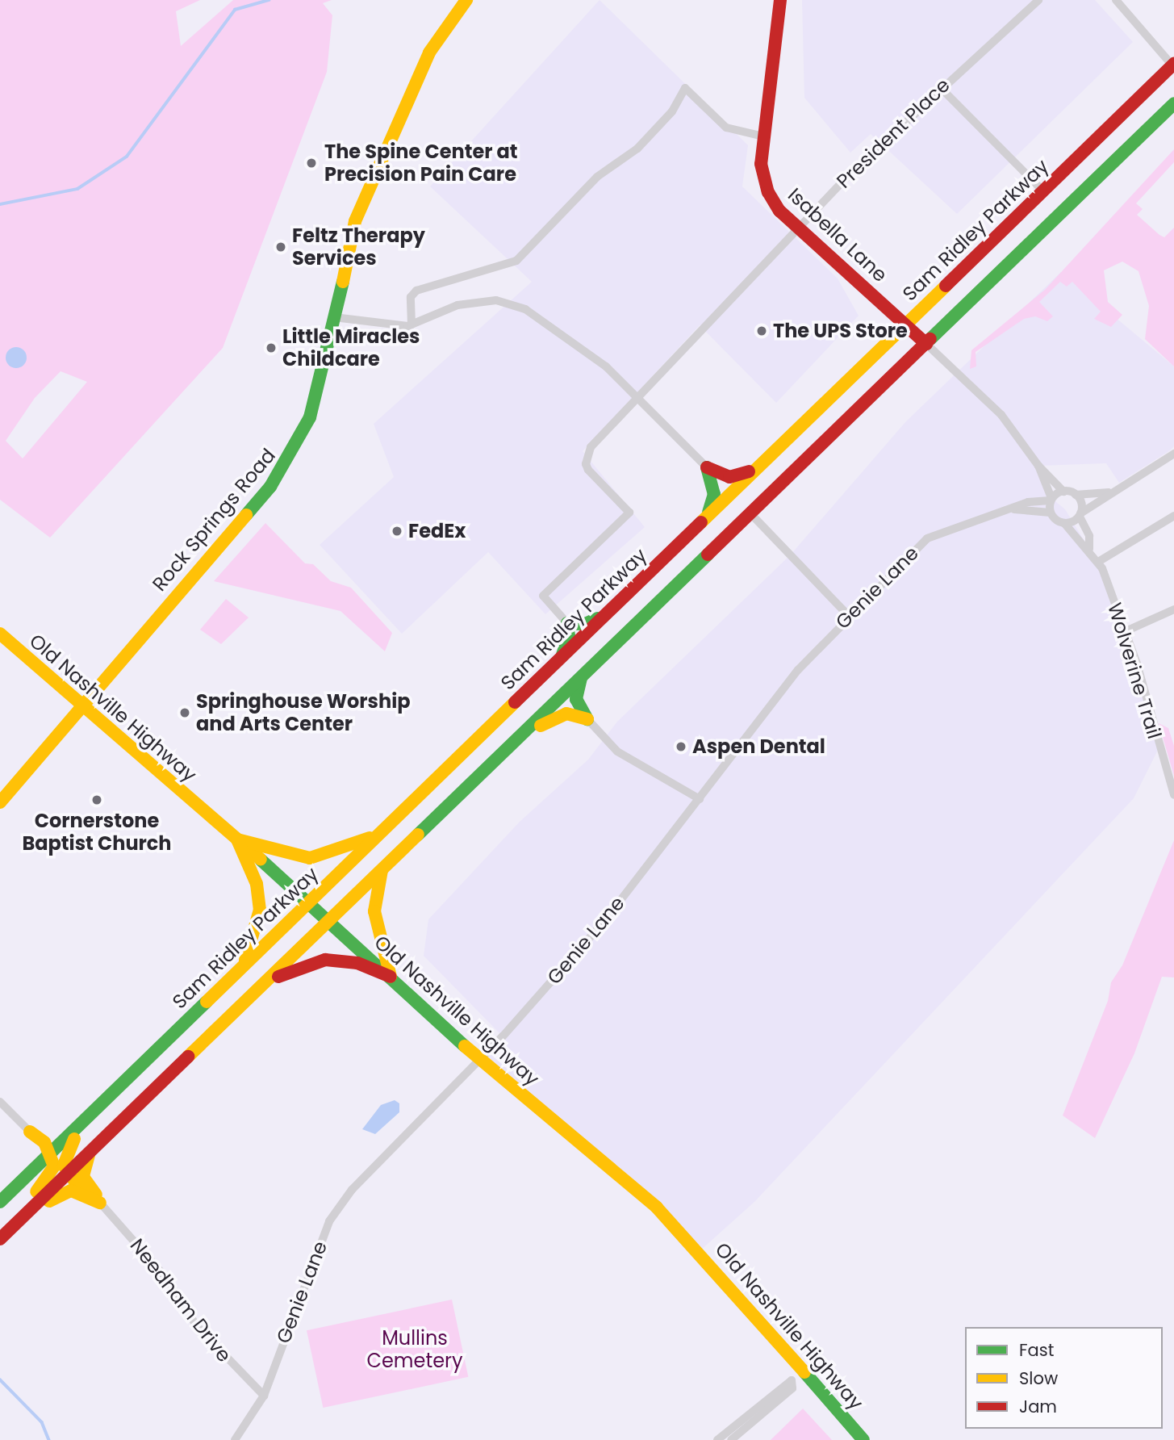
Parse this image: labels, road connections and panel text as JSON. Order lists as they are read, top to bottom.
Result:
{
  "streets": {
    "main road": [
      "Sam Ridley Parkway",
      "Isabella Lane",
      "Rock Springs Road",
      "Old Nashville Highway"
    ],
    "street": [
      "President Place",
      "Genie Lane",
      "Wolverine Trail",
      "Needham Drive"
    ]
  },
  "crossings": [
    ["President Place", "Isabella Lane"],
    ["Sam Ridley Parkway", "Isabella Lane"],
    ["Sam Ridley Parkway", "Old Nashville Highway"],
    ["Rock Springs Road", "Old Nashville Highway"],
    ["Genie Lane", "Wolverine Trail"],
    ["Genie Lane", "Old Nashville Highway"],
    ["Genie Lane", "Needham Drive"]
  ],
  "parks": ["Mullins Cemetery"],
  "places": [
    "The Spine Center at Precision Pain Care",
    "Feltz Therapy Services",
    "The UPS Store",
    "Little Miracles Childcare",
    "FedEx",
    "Springhouse Worship and Arts Center",
    "Aspen Dental",
    "Cornerstone Baptist Church"
  ],
  "legend": ["Fast", "Slow", "Jam"]
}
